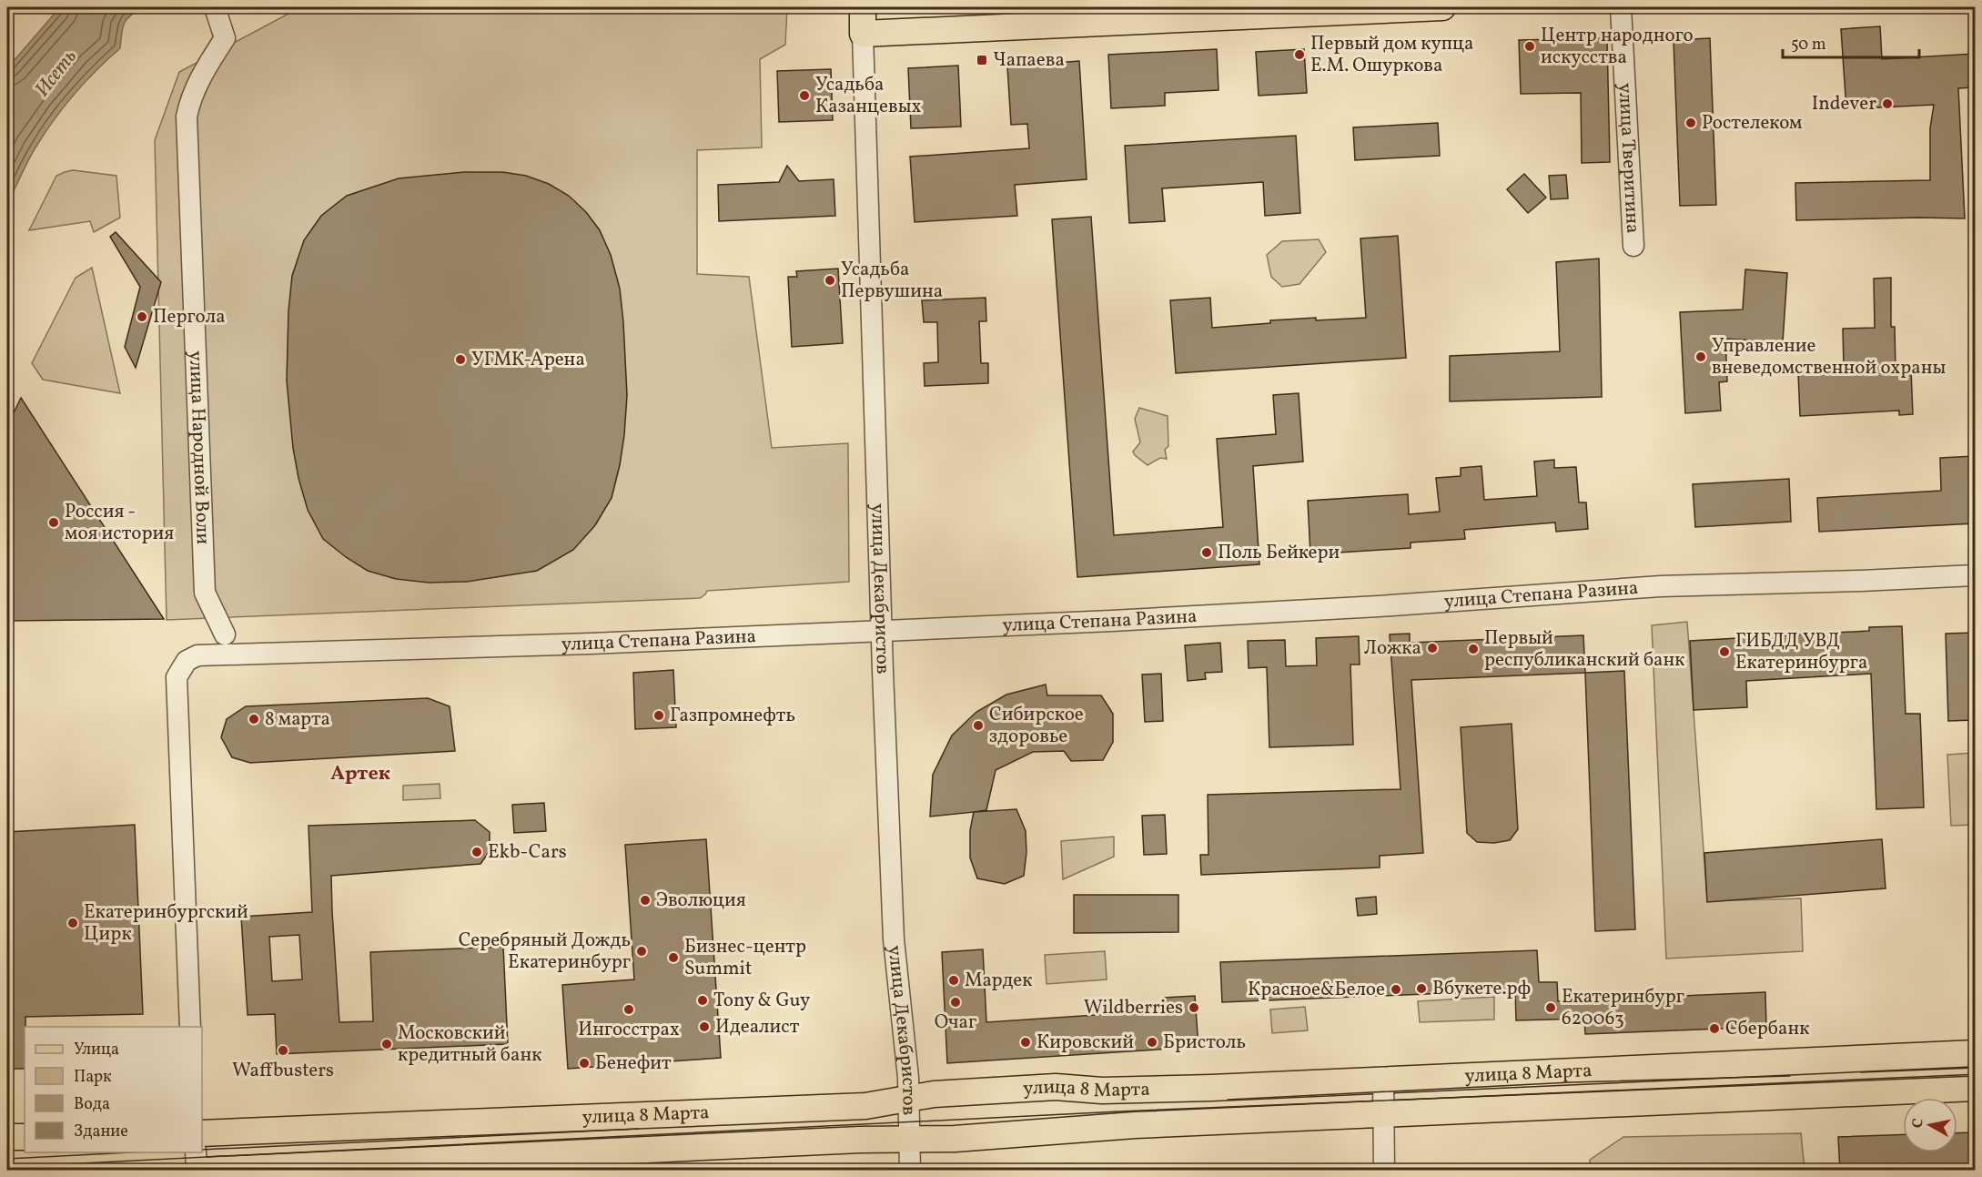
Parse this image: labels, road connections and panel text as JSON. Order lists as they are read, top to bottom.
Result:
{
  "streets": {
    "main road": ["улица Декабристов", "улица 8 Марта"],
    "street": ["улица Тверитина", "улица Народной Воли", "улица Степана Разина"]
  },
  "crossings": [
    ["улица Народной Воли", "улица Степана Разина"],
    ["улица Декабристов", "улица Степана Разина"],
    ["улица Декабристов", "улица 8 Марта"]
  ],
  "districts": ["Артек"],
  "water": ["Исеть"],
  "places": {
    "other": [
      "Центр народного искусства",
      "Первый дом купца Е.М. Ошуркова",
      "Усадьба Казанцевых",
      "Indever",
      "Ростелеком",
      "Усадьба Первушина",
      "Пергола",
      "Управление вневедомственной охраны",
      "УГМК-Арена",
      "Россия - моя история",
      "Поль Бейкери",
      "Ложка",
      "Первый республиканский банк",
      "ГИБДД УВД Екатеринбурга",
      "Газпромнефть",
      "8 марта",
      "Сибирское здоровье",
      "Ekb-Cars",
      "Эволюция",
      "Екатеринбургский Цирк",
      "Серебряный Дождь Екатеринбург",
      "Бизнес-центр Summit",
      "Мардек",
      "Вбукете.рф",
      "Красное&Белое",
      "Tony & Guy",
      "Очаг",
      "Wildberries",
      "Екатеринбург 620063",
      "Ингосстрах",
      "Идеалист",
      "Сбербанк",
      "Кировский",
      "Бристоль",
      "Московский кредитный банк",
      "Waffbusters",
      "Бенефит"
    ],
    "transit": ["Чапаева"]
  },
  "legend": [
    "Улица",
    "Парк",
    "Вода",
    "Здание"
  ],
  "scale_bar": "50 m",
  "north": "left"
}
